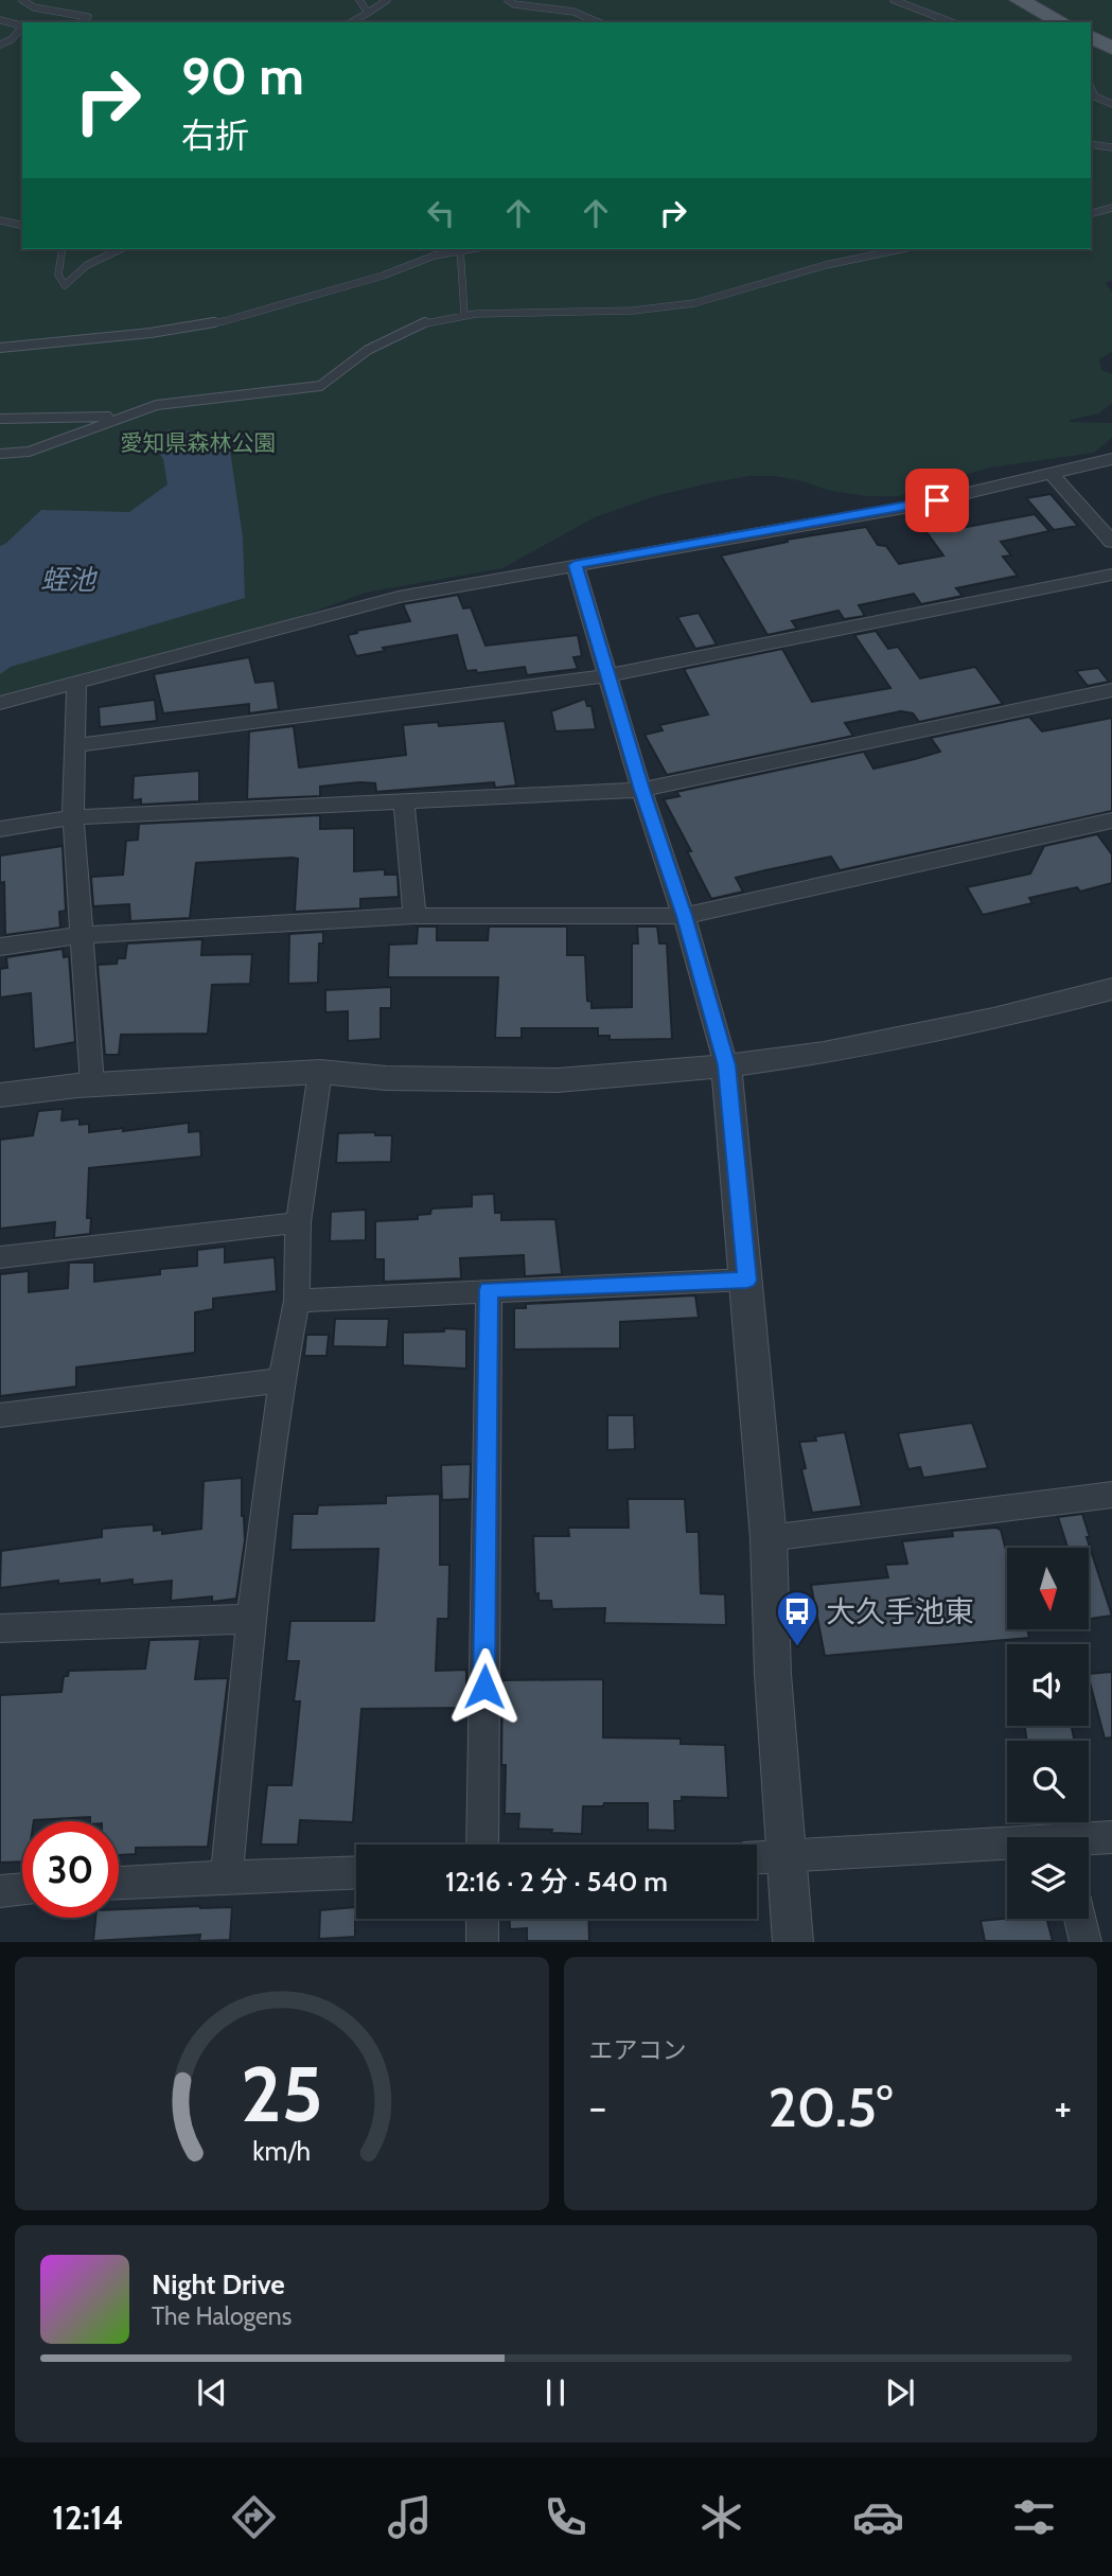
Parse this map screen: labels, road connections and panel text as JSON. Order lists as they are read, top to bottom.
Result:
{
  "water": ["蛭池"],
  "parks": ["愛知県森林公園"],
  "places": {
    "bus stop": ["大久手池東"]
  },
  "north": "bottom",
  "page": {
    "turn": ["90 m", "右折"],
    "limit": "30",
    "trip": "12:16 · 2 分 · 540 m",
    "tile": "エアコン",
    "heat": ["−", "20.5°", "+"],
    "song": ["Night Drive", "The Halogens"],
    "tabs": "12:14",
    "gauge": ["25", "km/h"]
  }
}
